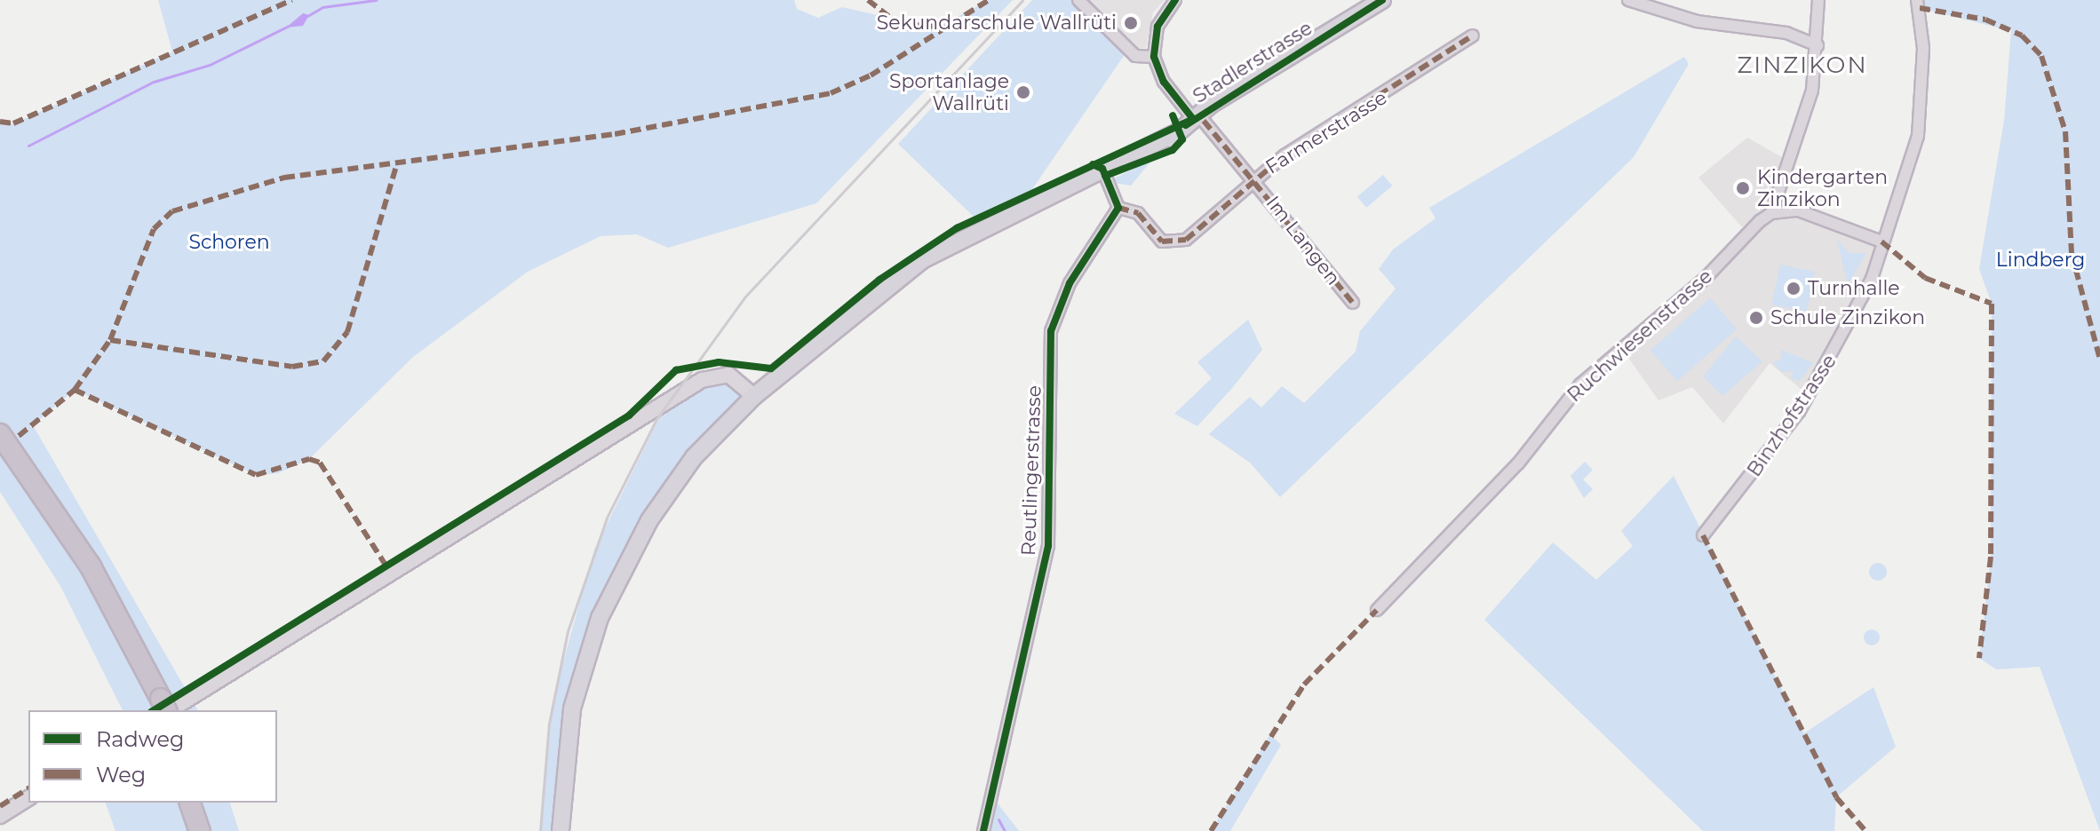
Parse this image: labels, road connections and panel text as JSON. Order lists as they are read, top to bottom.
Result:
{
  "streets": {
    "main road": ["Stadlerstrasse"],
    "street": [
      "Farmerstrasse",
      "Im Langen",
      "Ruchwiesenstrasse",
      "Binzhofstrasse",
      "Reutlingerstrasse"
    ]
  },
  "crossings": [
    ["Stadlerstrasse", "Im Langen"],
    ["Farmerstrasse", "Im Langen"],
    ["Farmerstrasse", "Reutlingerstrasse"]
  ],
  "districts": ["ZINZIKON"],
  "parks": ["Schoren", "Lindberg"],
  "places": [
    "Sekundarschule Wallrüti",
    "Sportanlage Wallrüti",
    "Kindergarten Zinzikon",
    "Turnhalle",
    "Schule Zinzikon"
  ],
  "legend": ["Radweg", "Weg"]
}
